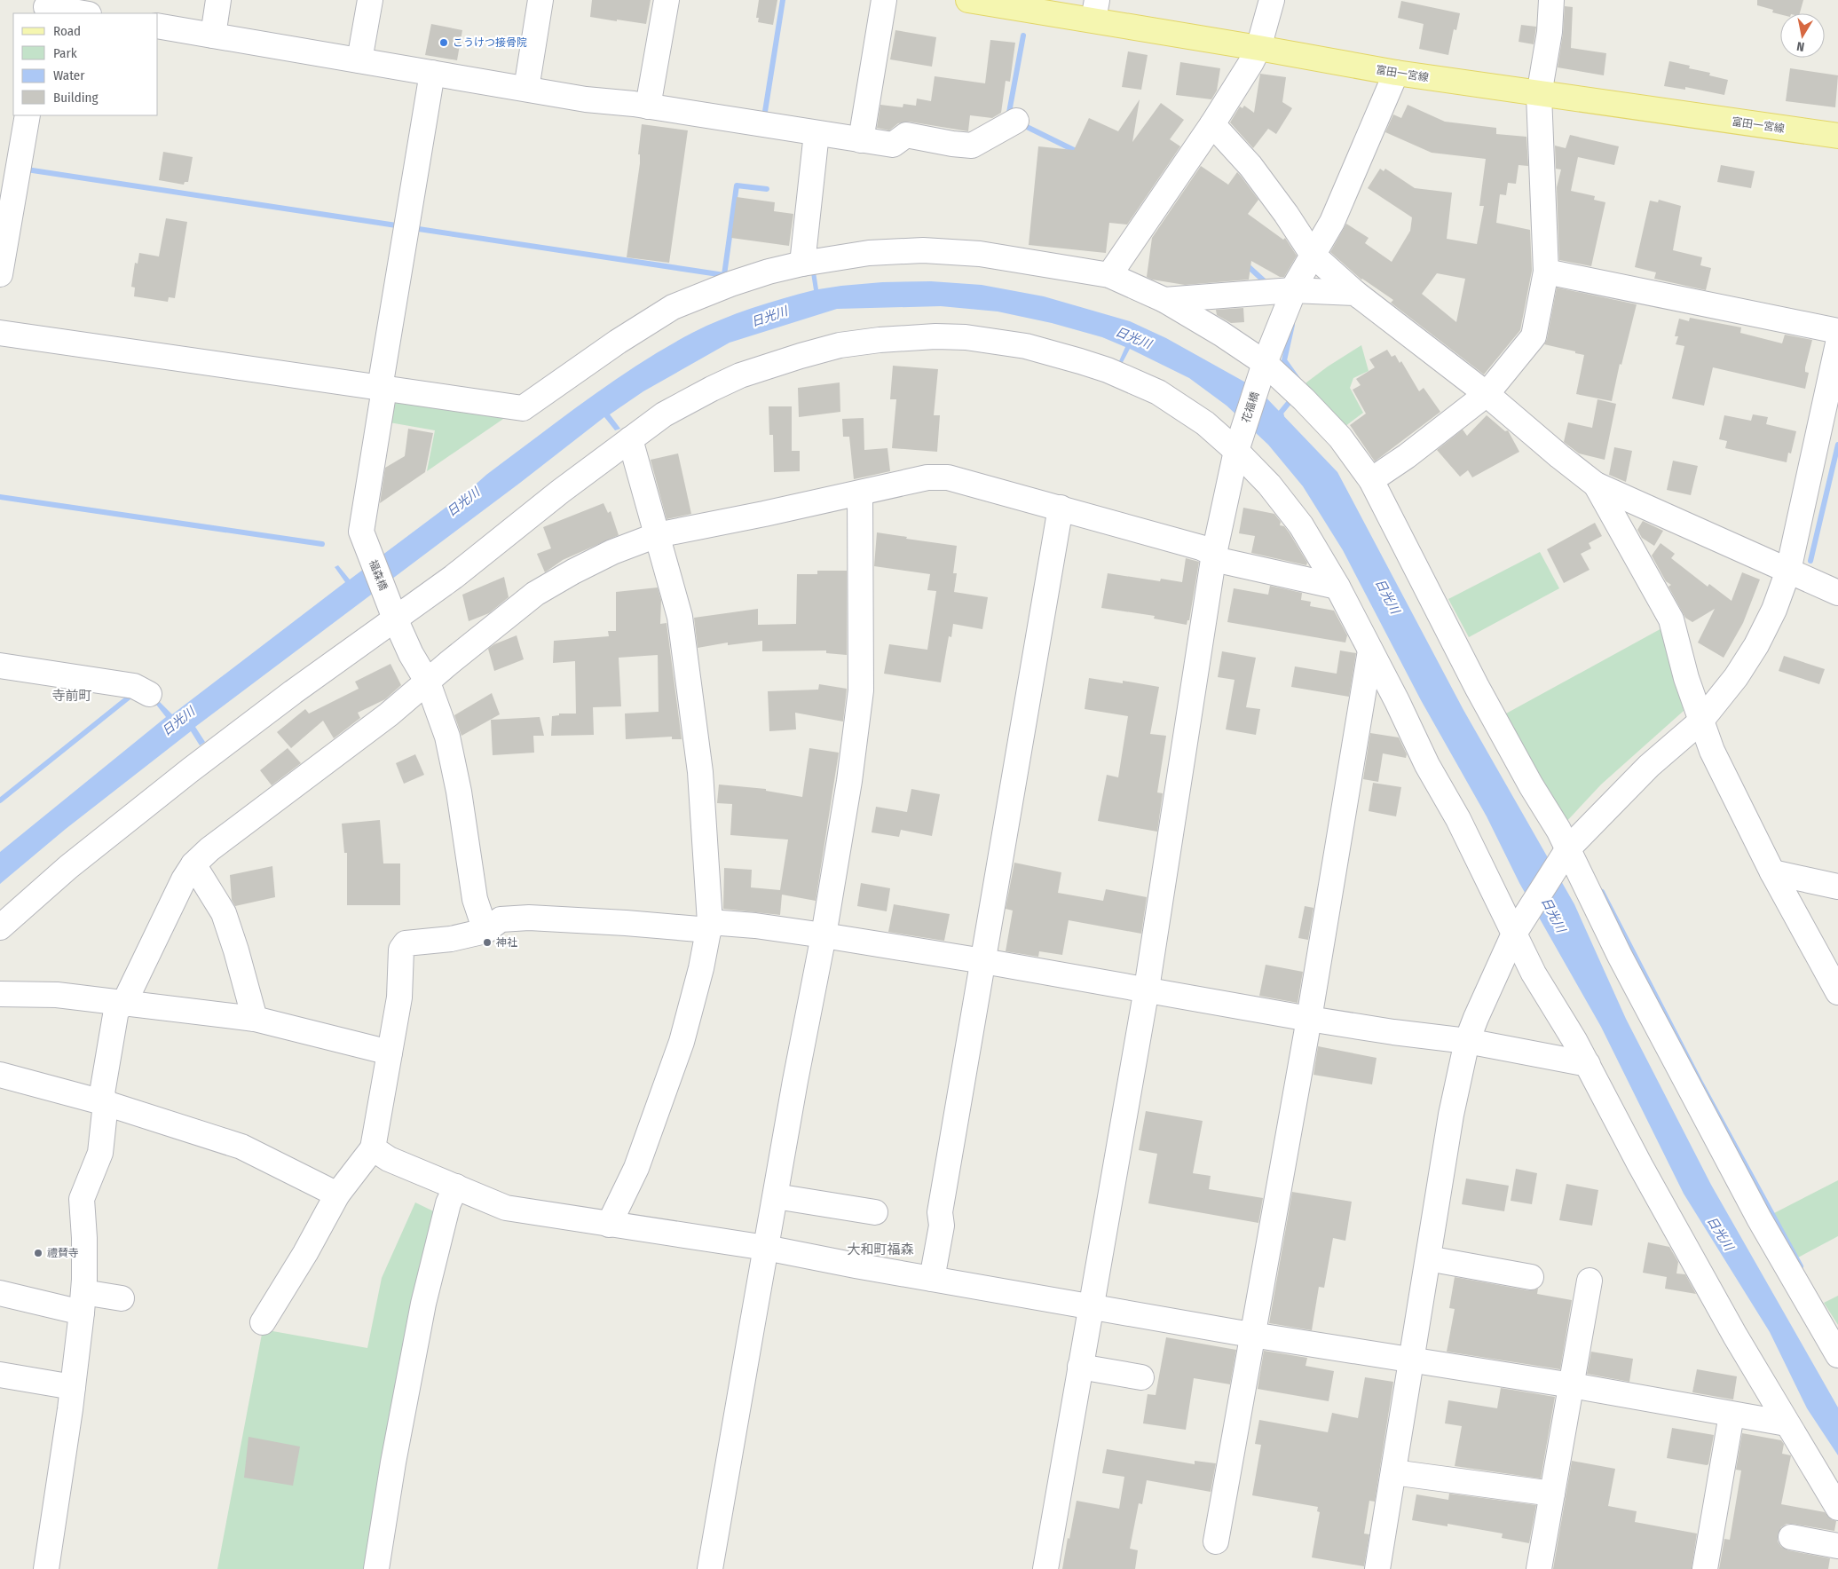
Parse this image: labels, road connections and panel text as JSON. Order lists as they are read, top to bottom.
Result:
{
  "streets": {
    "main road": ["富田一宮線"],
    "street": ["花福橋", "福森橋"]
  },
  "crossings": [
    ["富田一宮線", "花福橋"]
  ],
  "districts": ["寺前町", "大和町福森"],
  "water": ["日光川"],
  "places": ["こうけつ接骨院", "神社", "禮賛寺"],
  "legend": [
    "Road",
    "Park",
    "Water",
    "Building"
  ],
  "north": "bottom"
}
